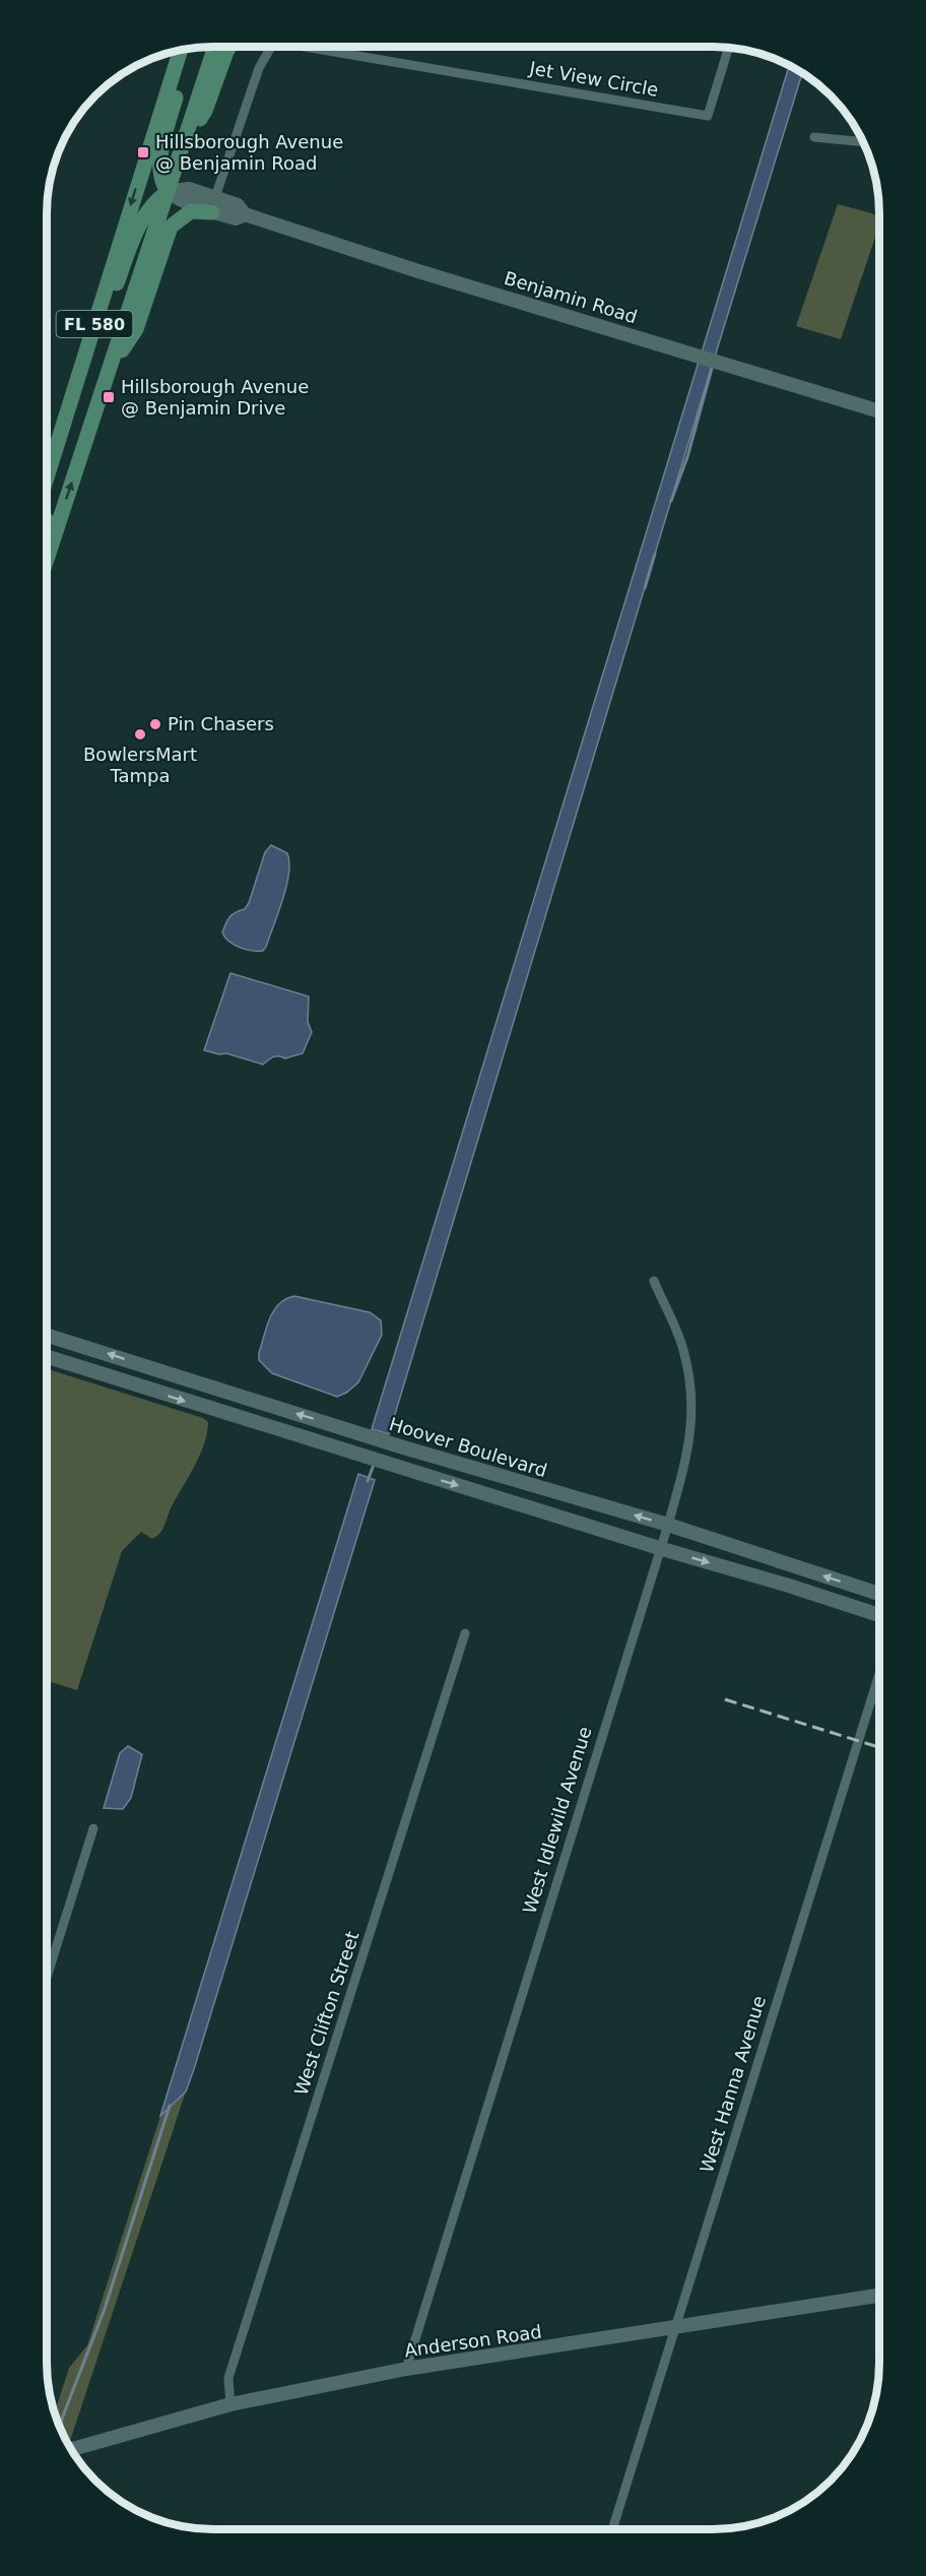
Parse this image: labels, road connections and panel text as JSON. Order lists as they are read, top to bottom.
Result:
{
  "streets": {
    "main road": [
      "Benjamin Road",
      "FL 580",
      "Hoover Boulevard",
      "Anderson Road"
    ],
    "street": [
      "Jet View Circle",
      "West Idlewild Avenue",
      "West Clifton Street",
      "West Hanna Avenue"
    ]
  },
  "crossings": [
    ["Benjamin Road", "FL 580"],
    ["Hoover Boulevard", "West Idlewild Avenue"],
    ["West Idlewild Avenue", "Anderson Road"],
    ["West Clifton Street", "Anderson Road"],
    ["West Hanna Avenue", "Anderson Road"]
  ],
  "places": {
    "transit": ["Hillsborough Avenue @ Benjamin Road", "Hillsborough Avenue @ Benjamin Drive"],
    "other": ["Pin Chasers", "BowlersMart Tampa"]
  }
}
